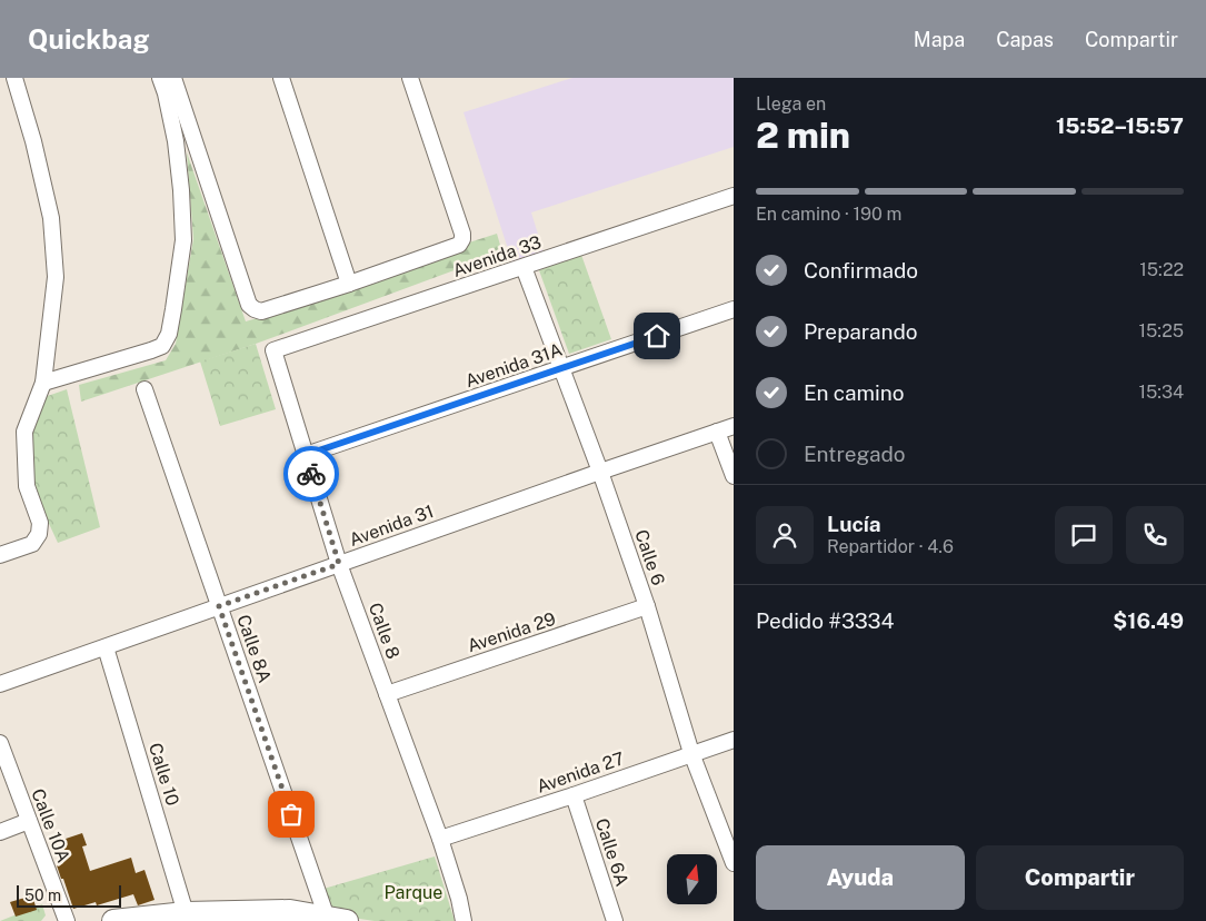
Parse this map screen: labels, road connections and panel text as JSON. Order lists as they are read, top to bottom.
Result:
{
  "streets": {
    "street": [
      "Avenida 33",
      "Avenida 31A",
      "Avenida 31",
      "Calle 6",
      "Calle 8",
      "Avenida 29",
      "Calle 8A",
      "Avenida 27",
      "Calle 10",
      "Calle 10A",
      "Calle 6A"
    ]
  },
  "crossings": [
    ["Avenida 33", "Calle 6"],
    ["Avenida 33", "Calle 8"],
    ["Avenida 31A", "Calle 6"],
    ["Avenida 31A", "Calle 8"],
    ["Avenida 31", "Calle 6"],
    ["Avenida 31", "Calle 8"],
    ["Avenida 31", "Calle 8A"],
    ["Avenida 31", "Calle 10"],
    ["Calle 6", "Avenida 29"],
    ["Calle 6", "Avenida 27"],
    ["Calle 8", "Avenida 29"],
    ["Calle 8", "Avenida 27"],
    ["Avenida 27", "Calle 6A"]
  ],
  "parks": ["Parque"],
  "scale_bar": "50 m",
  "north": "top",
  "page": {
    "header": "Quickbag",
    "nav": ["Mapa", "Capas", "Compartir"],
    "heading": ["2 min", "Llega en", "15:52–15:57"],
    "panel": [
      "Lucía",
      "Repartidor · 4.6",
      "Pedido #3334",
      "$16.49"
    ],
    "bar": "En camino · 190 m",
    "list": [
      ["Confirmado", "15:22"],
      ["Preparando", "15:25"],
      ["En camino", "15:34"],
      "Entregado"
    ],
    "buttons": ["Ayuda", "Compartir"],
    "scale": "50 m"
  }
}
